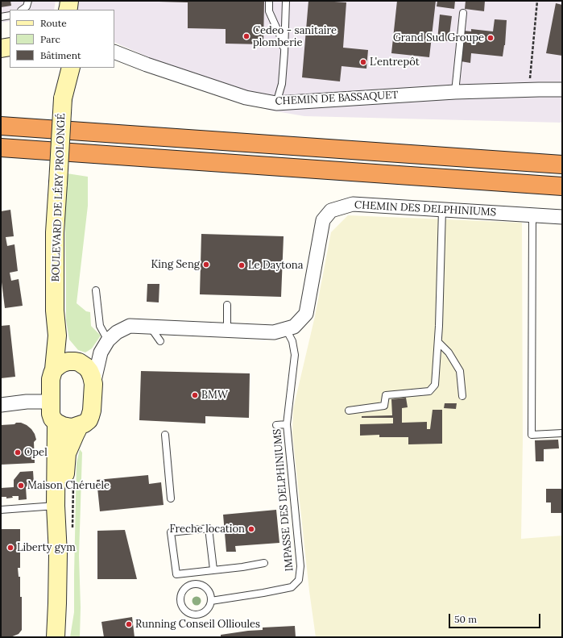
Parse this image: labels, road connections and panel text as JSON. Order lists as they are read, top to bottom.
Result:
{
  "streets": {
    "street": ["CHEMIN DE BASSAQUET", "BOULEVARD DE LÉRY PROLONGÉ", "CHEMIN DES DELPHINIUMS"],
    "lane": ["IMPASSE DES DELPHINIUMS"]
  },
  "crossings": [
    ["BOULEVARD DE LÉRY PROLONGÉ", "CHEMIN DES DELPHINIUMS"],
    ["CHEMIN DES DELPHINIUMS", "IMPASSE DES DELPHINIUMS"]
  ],
  "places": [
    "Cedeo - sanitaire plomberie",
    "Grand Sud Groupe",
    "L'entrepôt",
    "King Seng",
    "Le Daytona",
    "BMW",
    "Opel",
    "Maison Chéruele",
    "Freche location",
    "Liberty gym",
    "Running Conseil Ollioules"
  ],
  "legend": ["Route", "Parc", "Bâtiment"],
  "scale_bar": "50 m"
}
